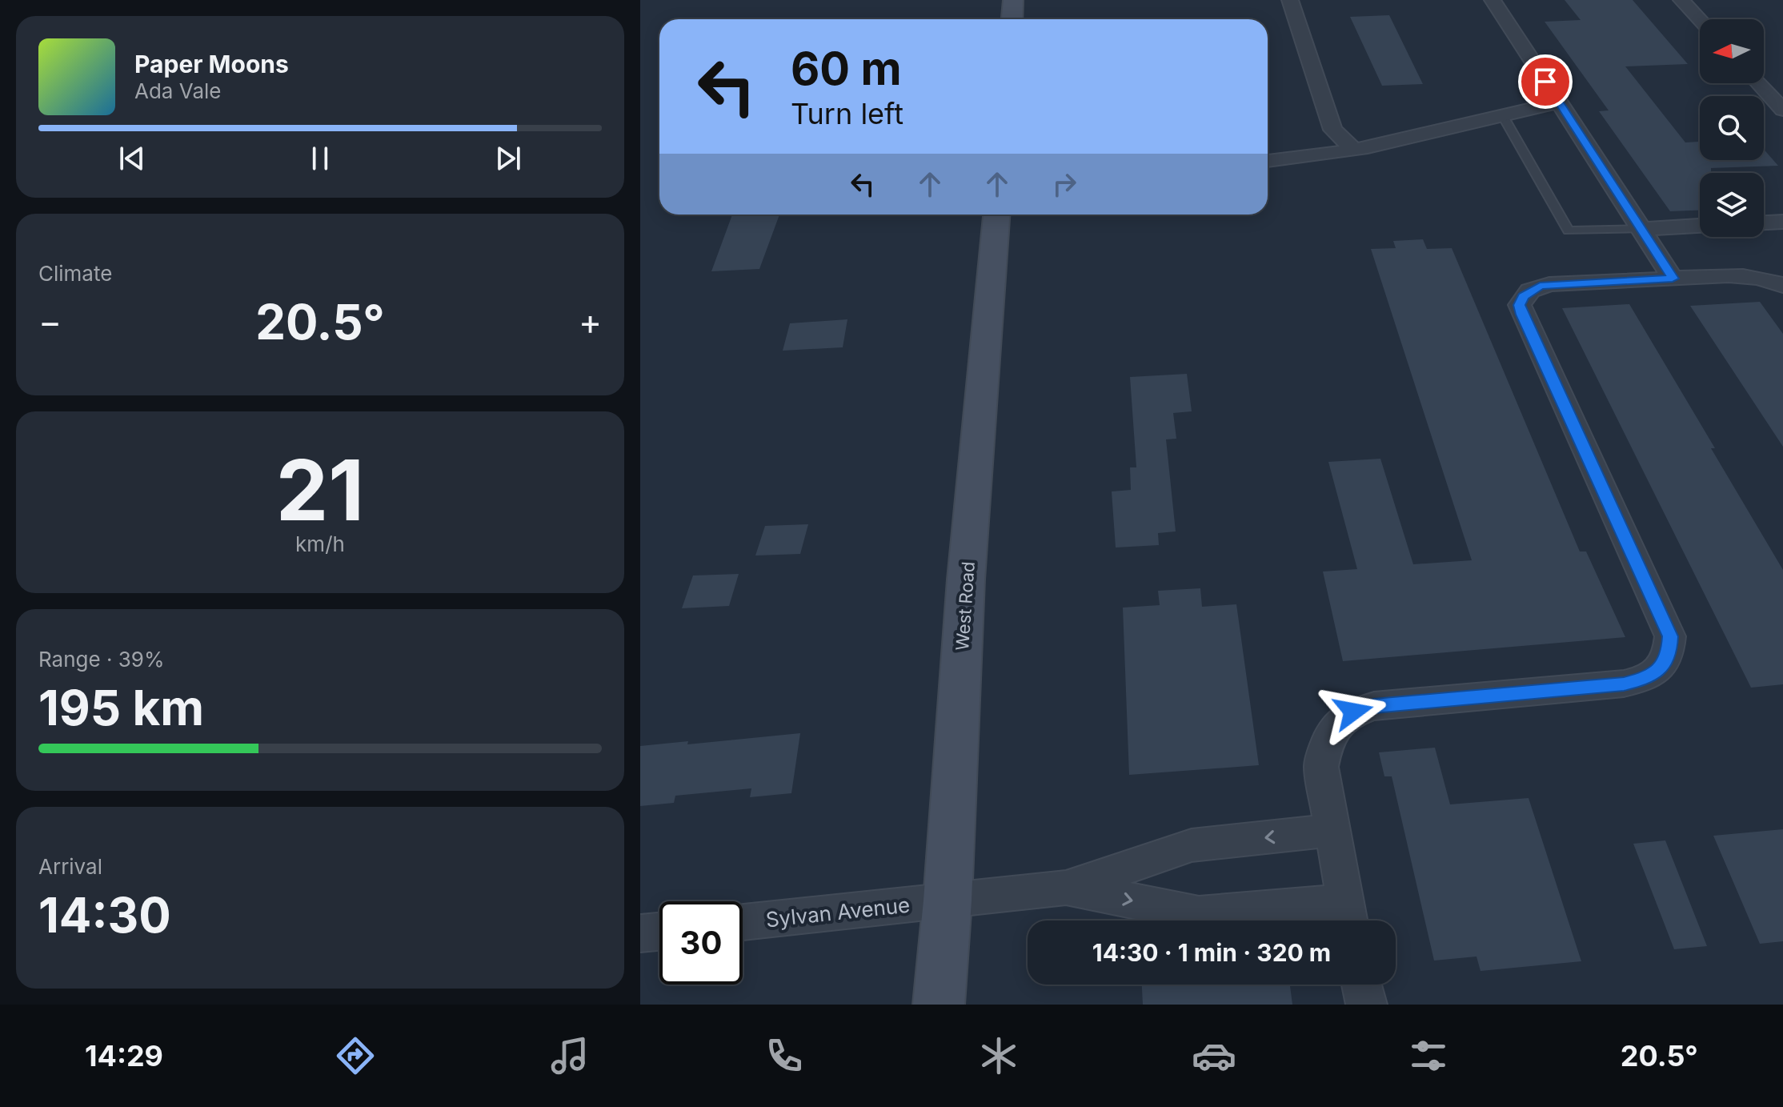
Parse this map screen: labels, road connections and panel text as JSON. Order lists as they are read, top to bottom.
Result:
{
  "streets": {
    "street": ["West Road", "Sylvan Avenue"]
  },
  "crossings": [
    ["West Road", "Sylvan Avenue"]
  ],
  "north": "left",
  "page": {
    "turn": ["60 m", "Turn left"],
    "song": ["Paper Moons", "Ada Vale"],
    "tile": [
      "Climate",
      ["21", "km/h"],
      ["Range · 39%", "195 km"],
      ["Arrival", "14:30"]
    ],
    "heat": ["−", "20.5°", "+"],
    "limit": "30",
    "trip": "14:30 · 1 min · 320 m",
    "tabs": ["14:29", "20.5°"]
  }
}
